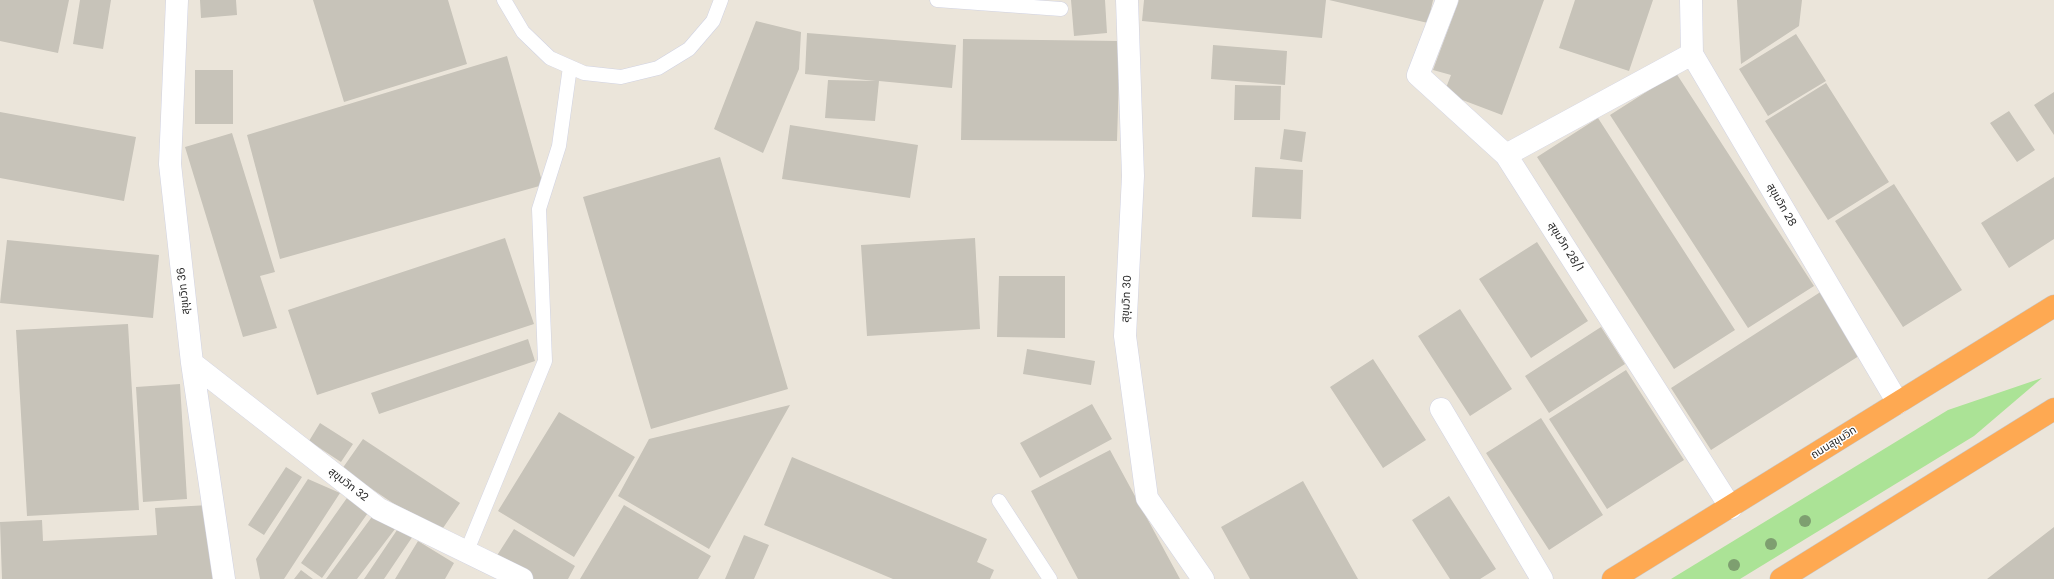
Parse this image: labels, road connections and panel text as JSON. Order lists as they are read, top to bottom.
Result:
{
  "streets": {
    "highway": ["ถนนสุขุมวิท"],
    "street": [
      "สุขุมวิท 28",
      "สุขุมวิท 28/1",
      "สุขุมวิท 36",
      "สุขุมวิท 30",
      "สุขุมวิท 32"
    ]
  },
  "crossings": [
    ["สุขุมวิท 28", "ถนนสุขุมวิท"],
    ["สุขุมวิท 28/1", "ถนนสุขุมวิท"],
    ["สุขุมวิท 36", "สุขุมวิท 32"]
  ]
}
